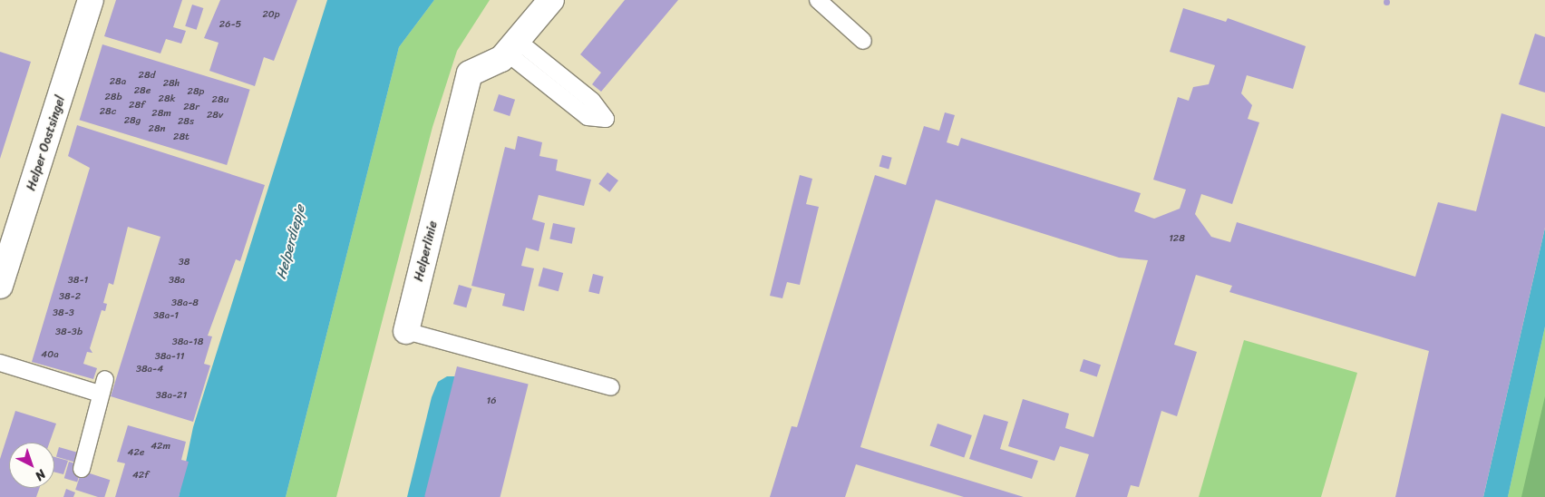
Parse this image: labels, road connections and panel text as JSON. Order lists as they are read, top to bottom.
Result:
{
  "streets": {
    "street": ["Helper Oostsingel", "Helperlinie"]
  },
  "water": ["Helperdiepje"],
  "house_numbers": [
    "20p",
    "26-5",
    "28d",
    "28a",
    "28h",
    "28e",
    "28p",
    "28b",
    "28k",
    "28u",
    "28f",
    "28r",
    "28c",
    "28m",
    "28v",
    "28g",
    "28s",
    "28n",
    "28t",
    "128",
    "38",
    "38-1",
    "38a",
    "38-2",
    "38a-8",
    "38-3",
    "38a-1",
    "38-3b",
    "38a-18",
    "40a",
    "38a-11",
    "38a-4",
    "38a-21",
    "16",
    "42m",
    "42e",
    "42f"
  ],
  "north": "bottom right"
}
